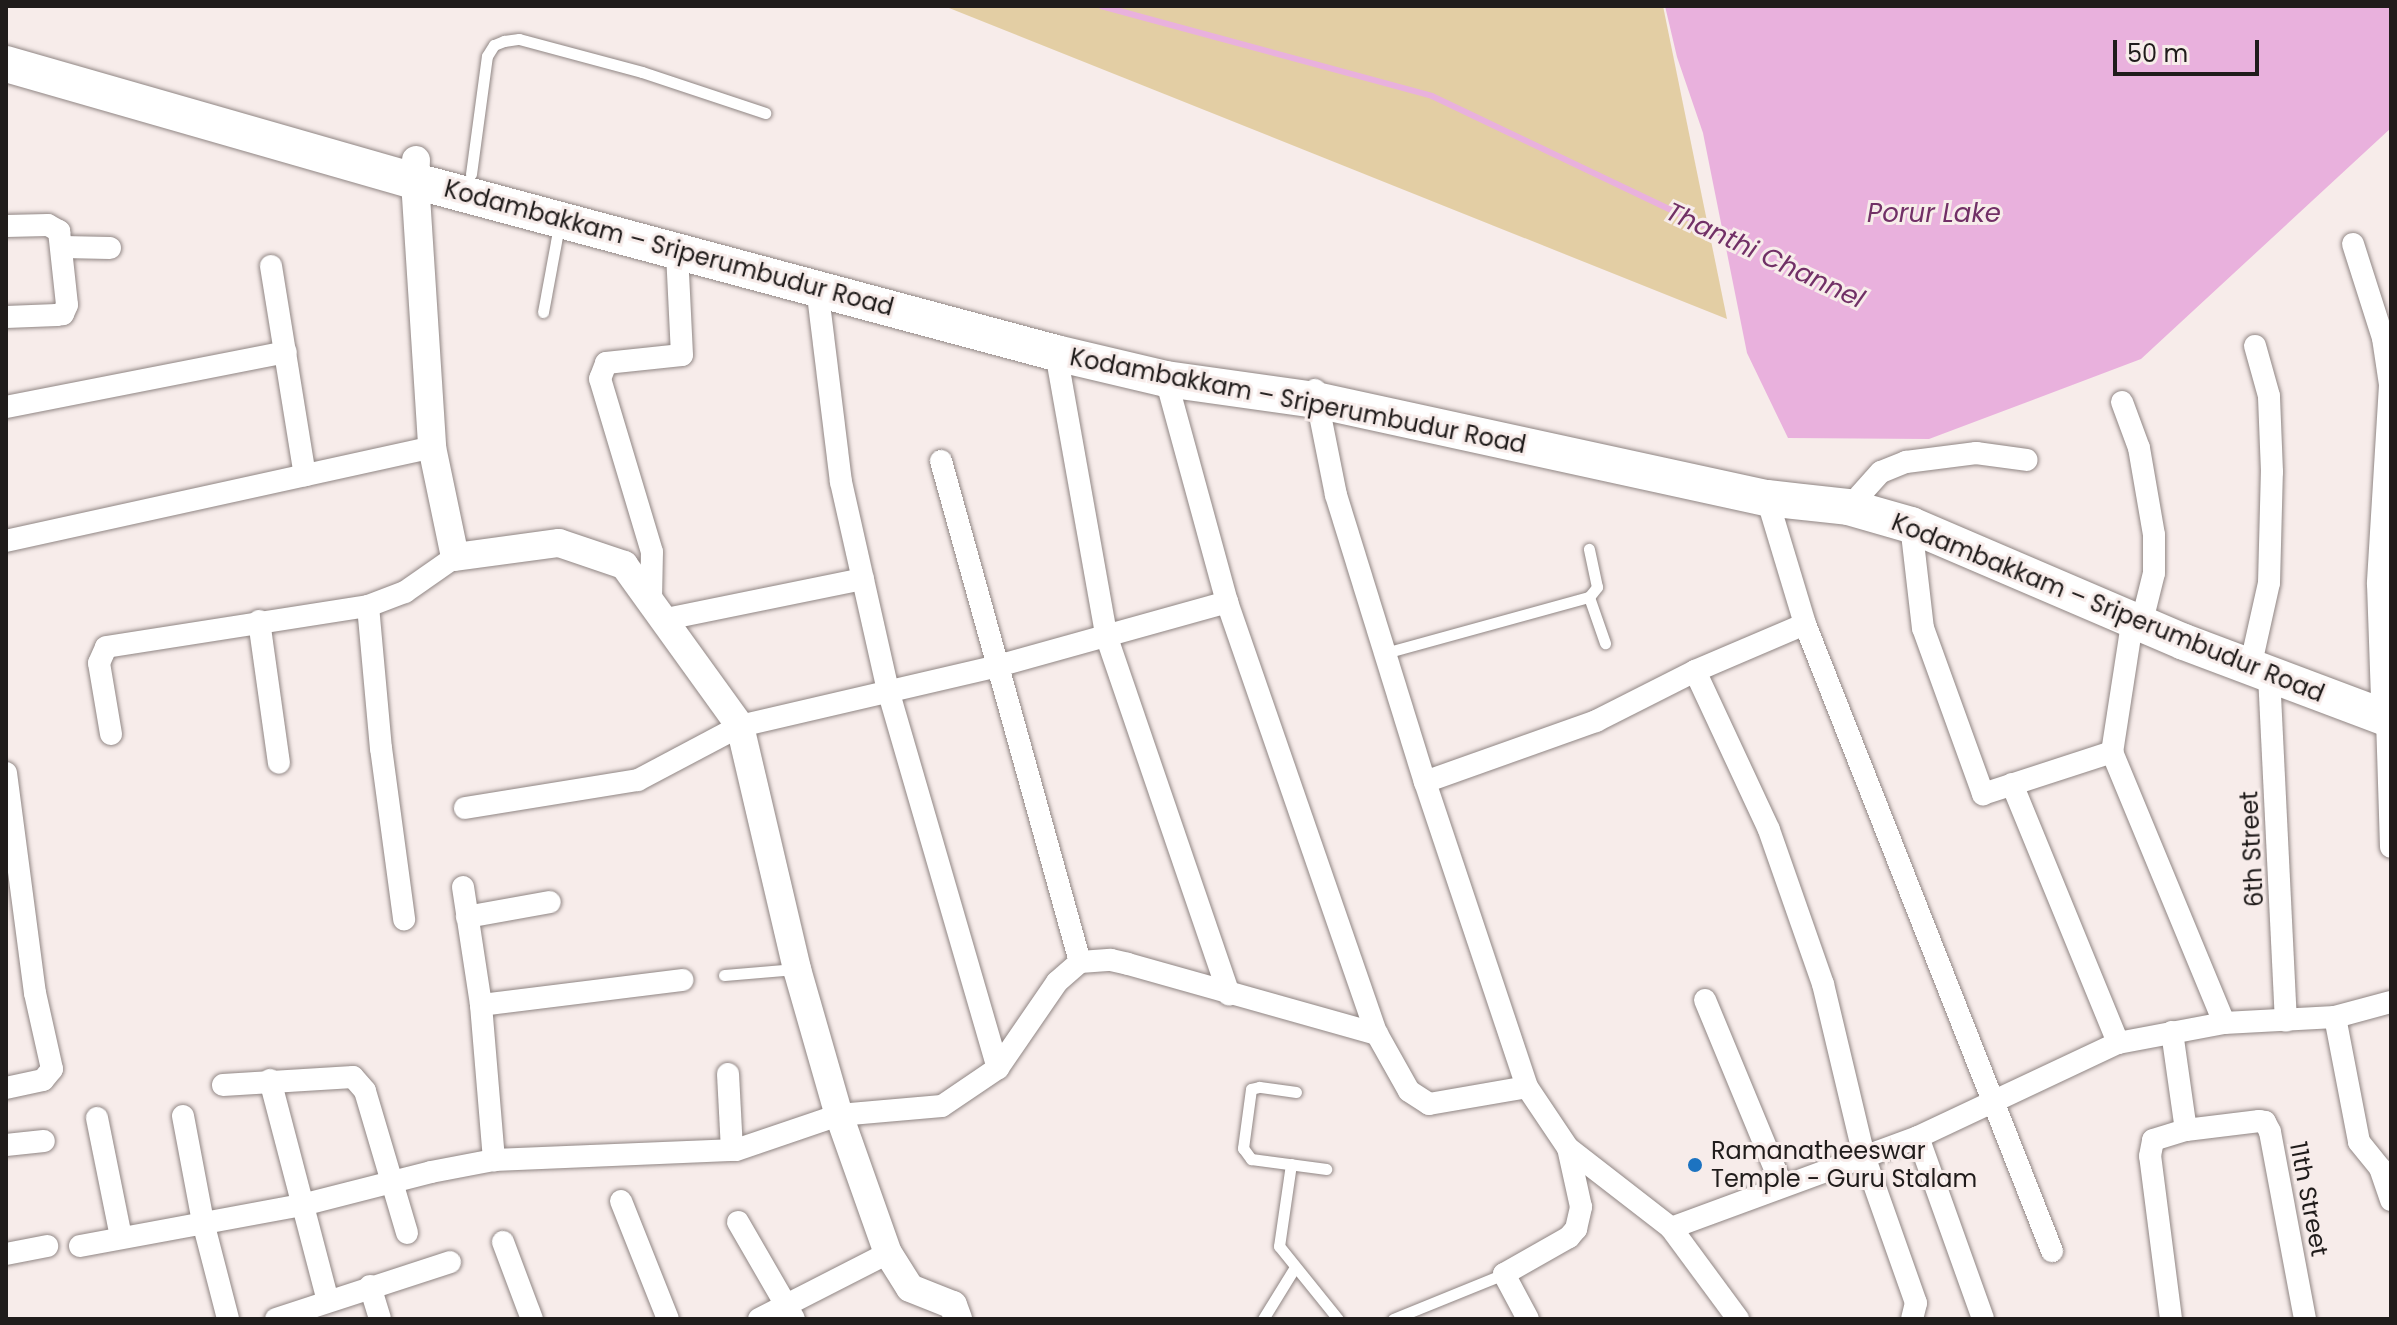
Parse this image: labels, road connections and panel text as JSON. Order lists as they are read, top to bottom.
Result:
{
  "streets": {
    "main road": ["Kodambakkam – Sriperumbudur Road"],
    "street": ["6th Street", "11th Street"]
  },
  "crossings": [
    ["Kodambakkam – Sriperumbudur Road", "6th Street"]
  ],
  "water": ["Porur Lake", "Thanthi Channel"],
  "places": ["Ramanatheeswar Temple - Guru Stalam"],
  "scale_bar": "50 m"
}
